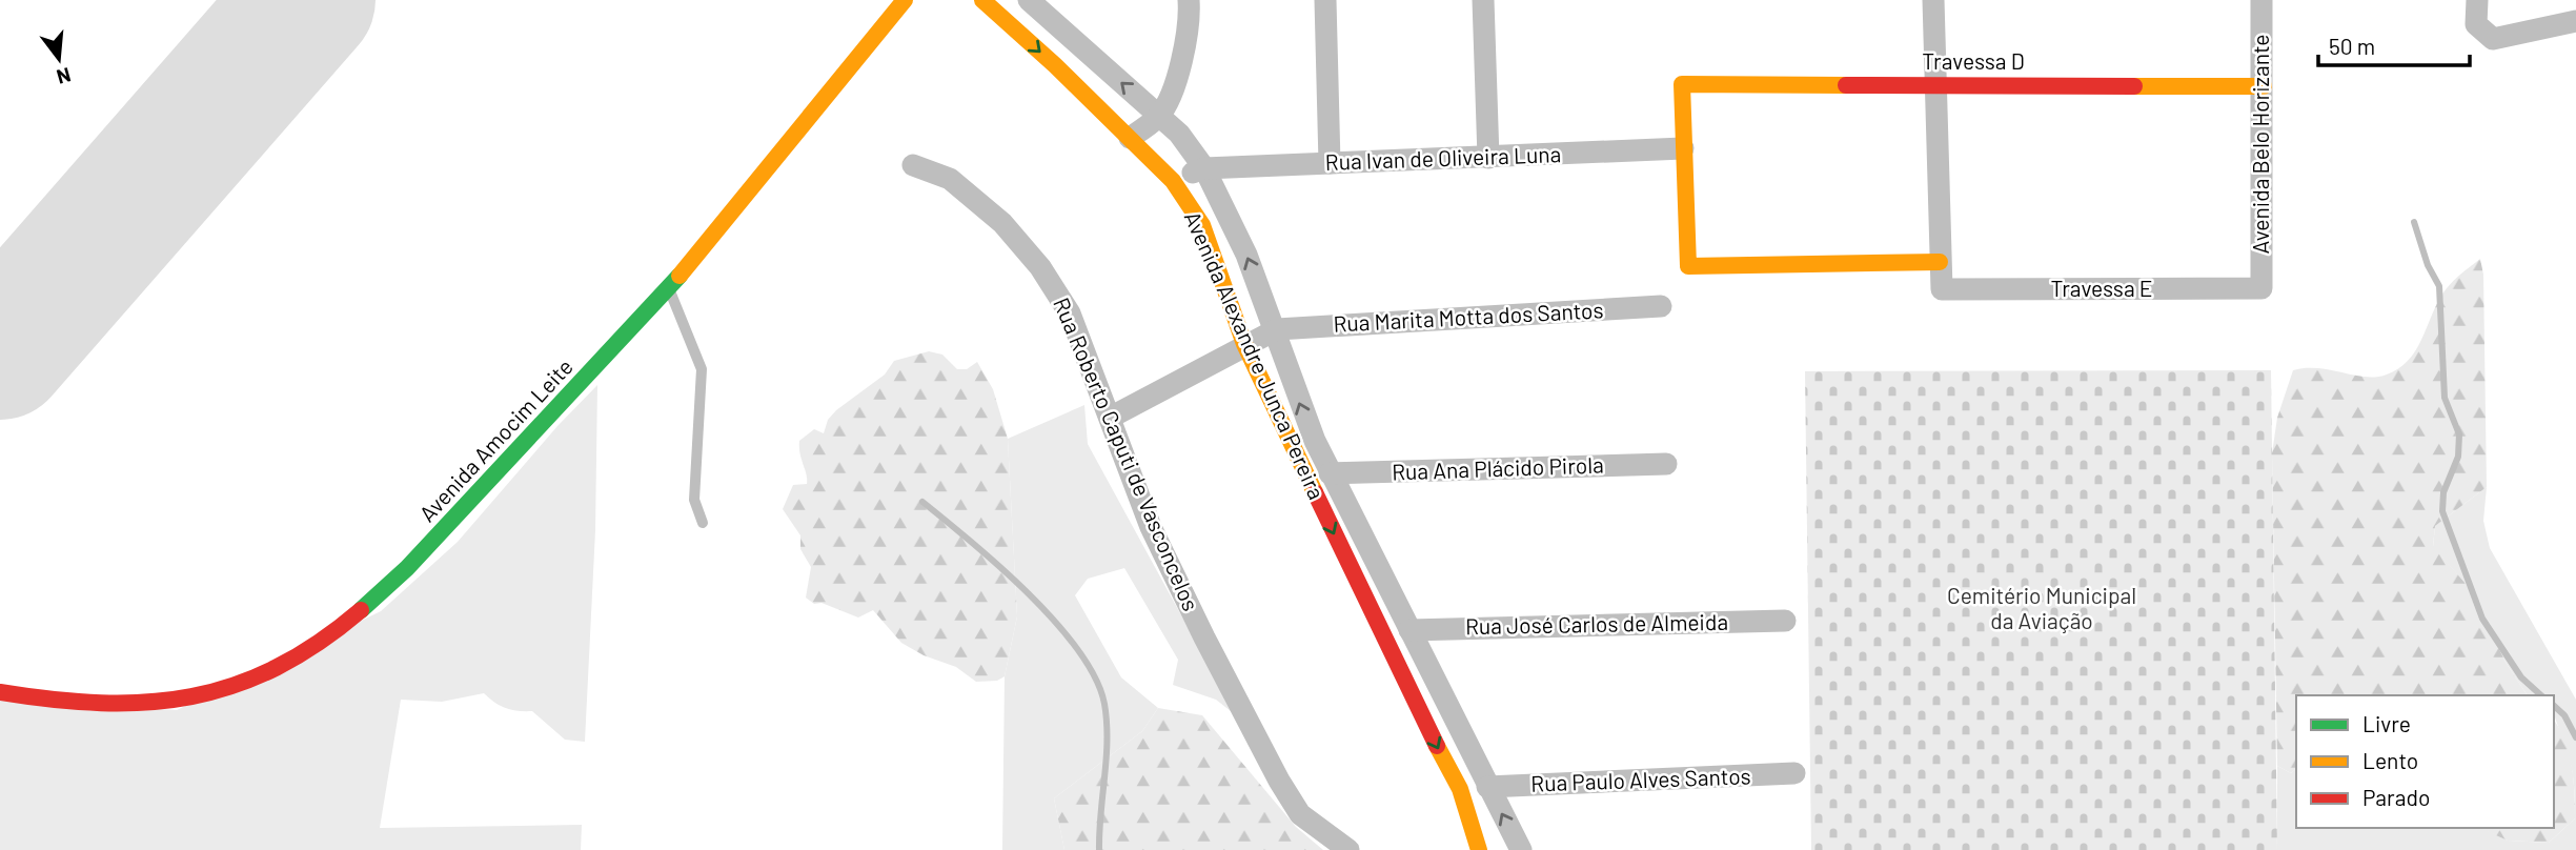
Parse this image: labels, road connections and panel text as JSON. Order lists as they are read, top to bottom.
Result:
{
  "streets": {
    "street": [
      "Travessa D",
      "Avenida Belo Horizante",
      "Rua Ivan de Oliveira Luna",
      "Travessa E",
      "Rua Marita Motta dos Santos",
      "Avenida Alexandre Junca Pereira",
      "Avenida Amocim Leite",
      "Rua Roberto Caputi de Vasconcelos",
      "Rua Ana Plácido Pirola",
      "Rua José Carlos de Almeida",
      "Rua Paulo Alves Santos"
    ]
  },
  "crossings": [
    ["Travessa D", "Avenida Belo Horizante"],
    ["Travessa D", "Rua Ivan de Oliveira Luna"],
    ["Avenida Belo Horizante", "Travessa E"],
    ["Rua Ivan de Oliveira Luna", "Avenida Alexandre Junca Pereira"],
    ["Rua Marita Motta dos Santos", "Avenida Alexandre Junca Pereira"],
    ["Avenida Alexandre Junca Pereira", "Rua Ana Plácido Pirola"],
    ["Avenida Alexandre Junca Pereira", "Rua José Carlos de Almeida"],
    ["Avenida Alexandre Junca Pereira", "Rua Paulo Alves Santos"]
  ],
  "parks": ["Cemitério Municipal da Aviação"],
  "legend": ["Livre", "Lento", "Parado"],
  "scale_bar": "50 m",
  "north": "bottom"
}
